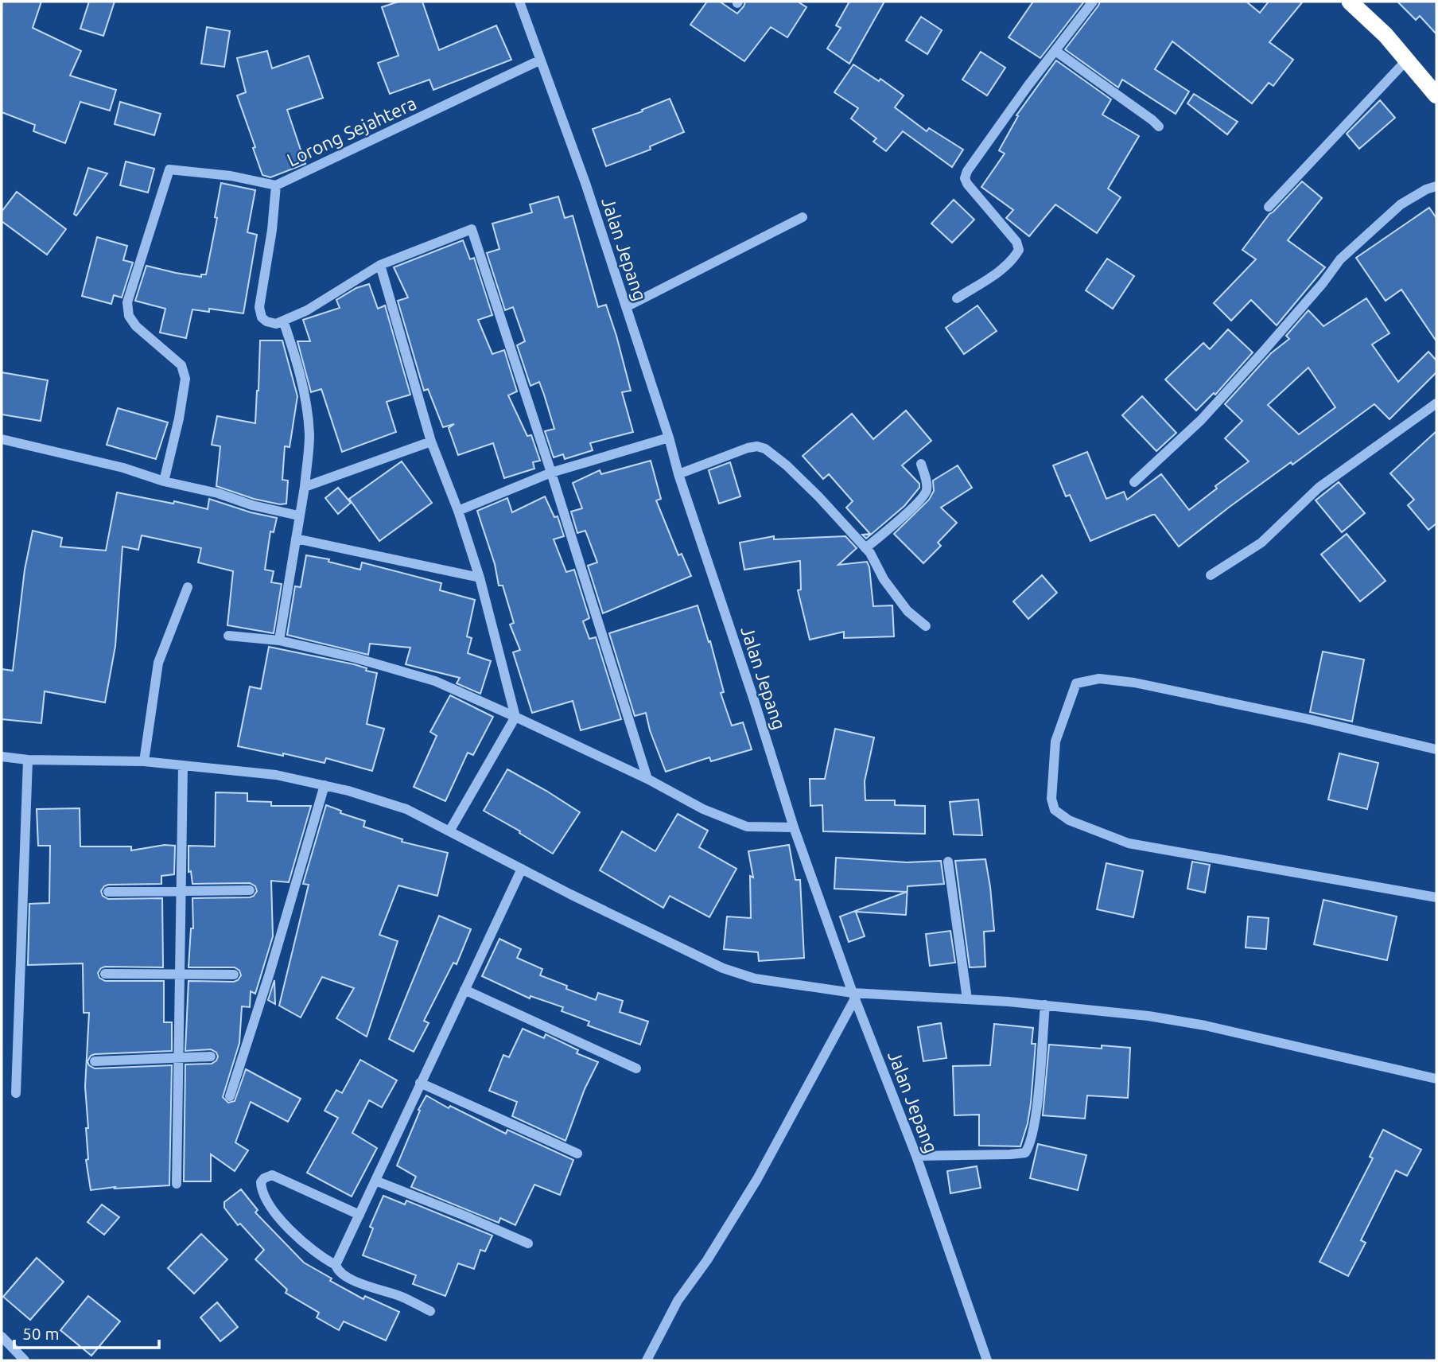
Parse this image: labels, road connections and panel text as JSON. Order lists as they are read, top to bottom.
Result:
{
  "streets": {
    "street": ["Lorong Sejahtera", "Jalan Jepang"]
  },
  "crossings": [
    ["Lorong Sejahtera", "Jalan Jepang"]
  ],
  "scale_bar": "50 m"
}
